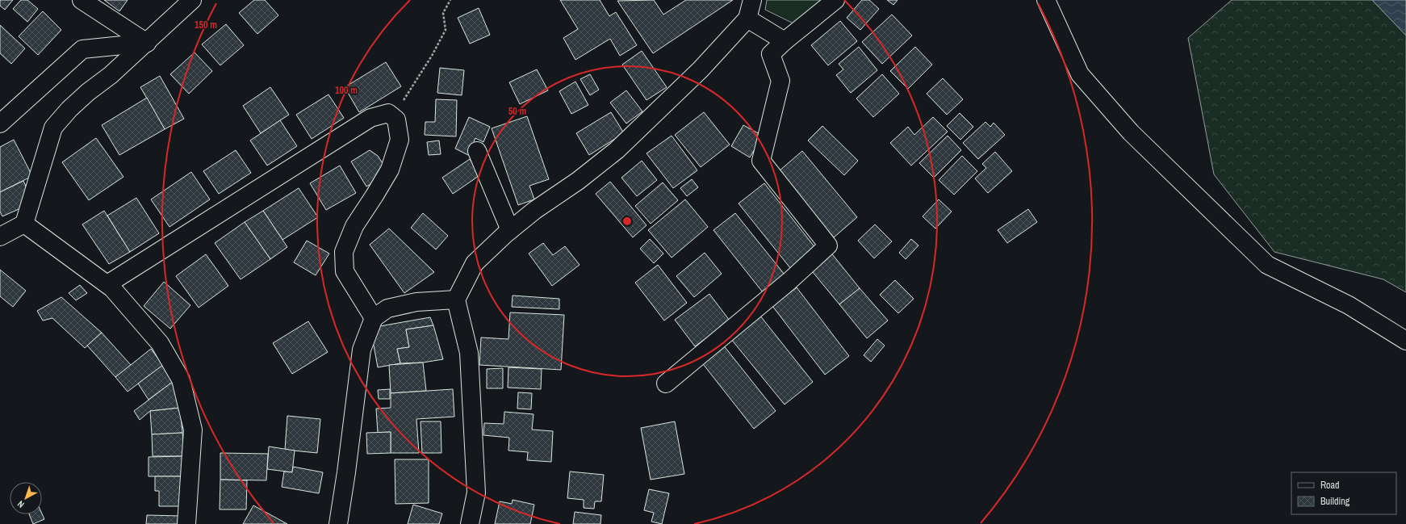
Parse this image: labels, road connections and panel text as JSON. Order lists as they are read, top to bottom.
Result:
{
  "legend": ["Road", "Building"],
  "north": "bottom left",
  "rings": ["150 m", "100 m", "50 m"]
}
